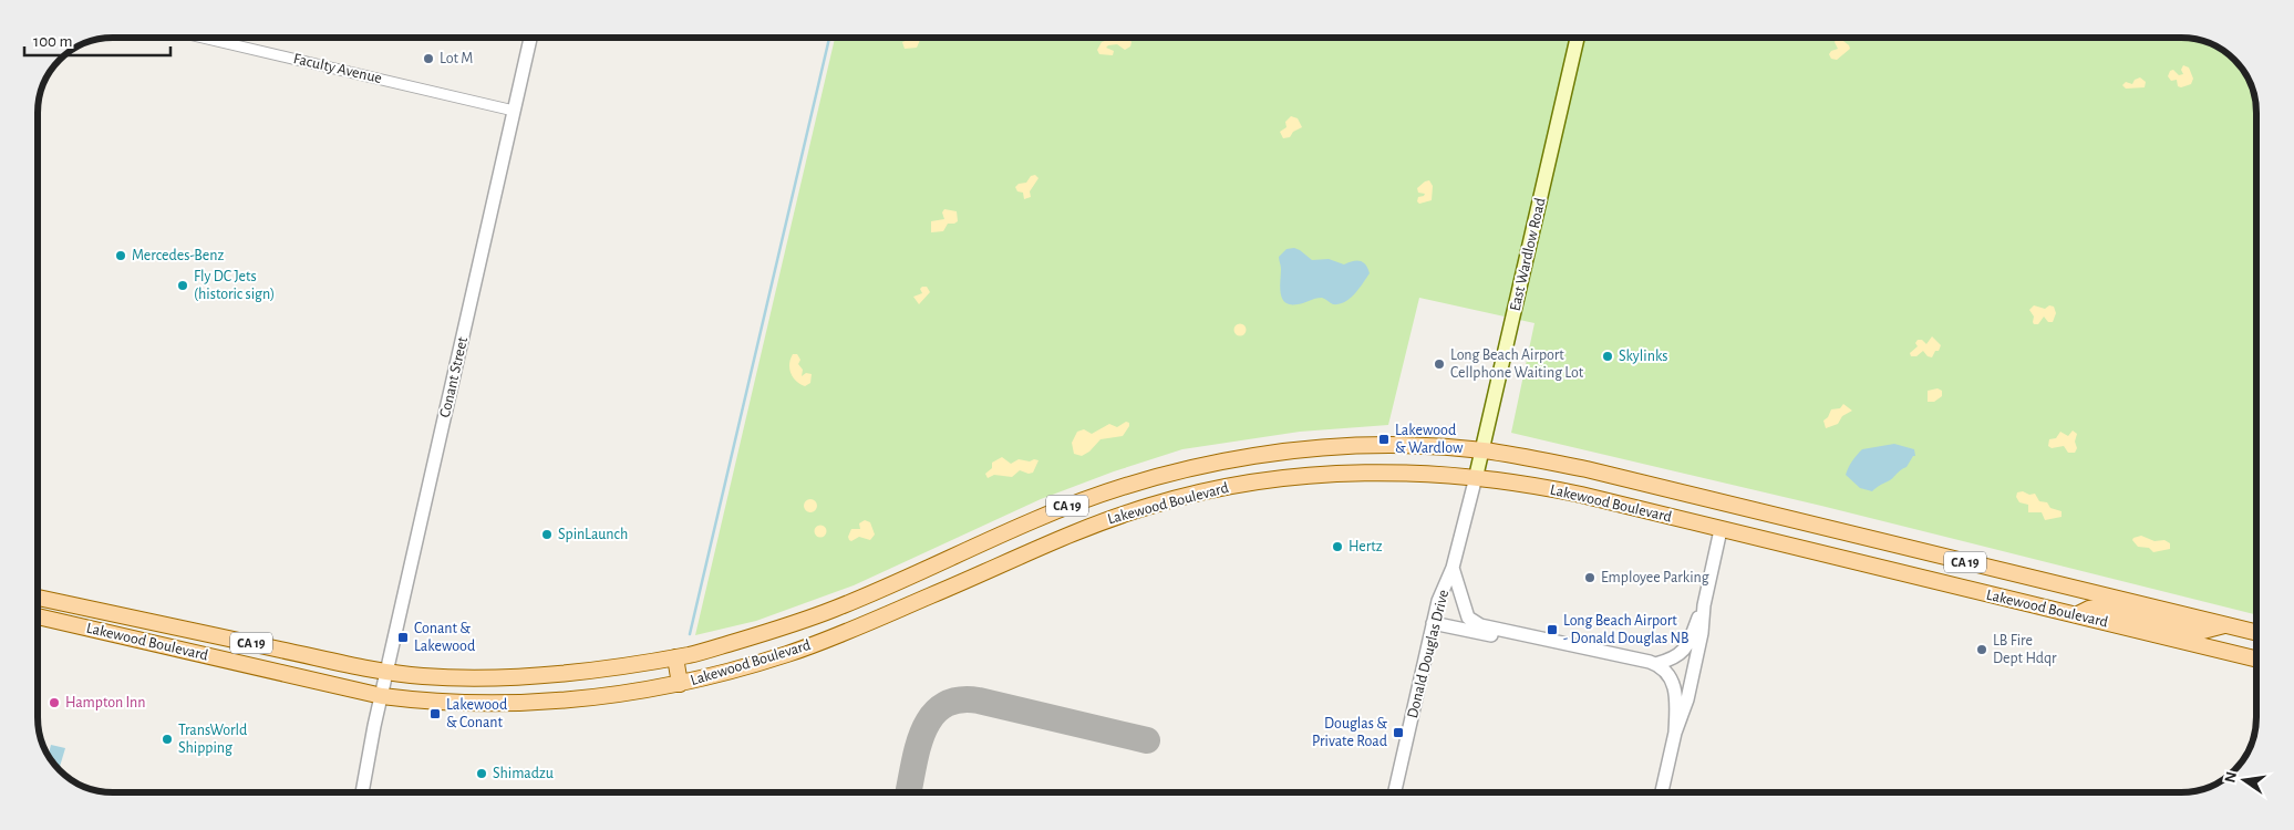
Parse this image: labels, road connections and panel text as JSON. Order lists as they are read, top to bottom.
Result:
{
  "streets": {
    "main road": ["East Wardlow Road", "Lakewood Boulevard", "CA 19"],
    "street": ["Faculty Avenue", "Conant Street", "Donald Douglas Drive"]
  },
  "crossings": [
    ["Faculty Avenue", "Conant Street"],
    ["East Wardlow Road", "Lakewood Boulevard"],
    ["East Wardlow Road", "Donald Douglas Drive"],
    ["Conant Street", "Lakewood Boulevard"],
    ["Lakewood Boulevard", "Donald Douglas Drive"]
  ],
  "places": {
    "other": [
      "Lot M",
      "Mercedes-Benz",
      "Fly DC Jets (historic sign)",
      "Skylinks",
      "Long Beach Airport Cellphone Waiting Lot",
      "SpinLaunch",
      "Hertz",
      "Employee Parking",
      "LB Fire Dept Hdqr",
      "Hampton Inn",
      "TransWorld Shipping",
      "Shimadzu"
    ],
    "transit": [
      "Lakewood & Wardlow",
      "Long Beach Airport - Donald Douglas NB",
      "Conant & Lakewood",
      "Lakewood & Conant",
      "Douglas & Private Road"
    ]
  },
  "scale_bar": "100 m",
  "north": "left"
}
